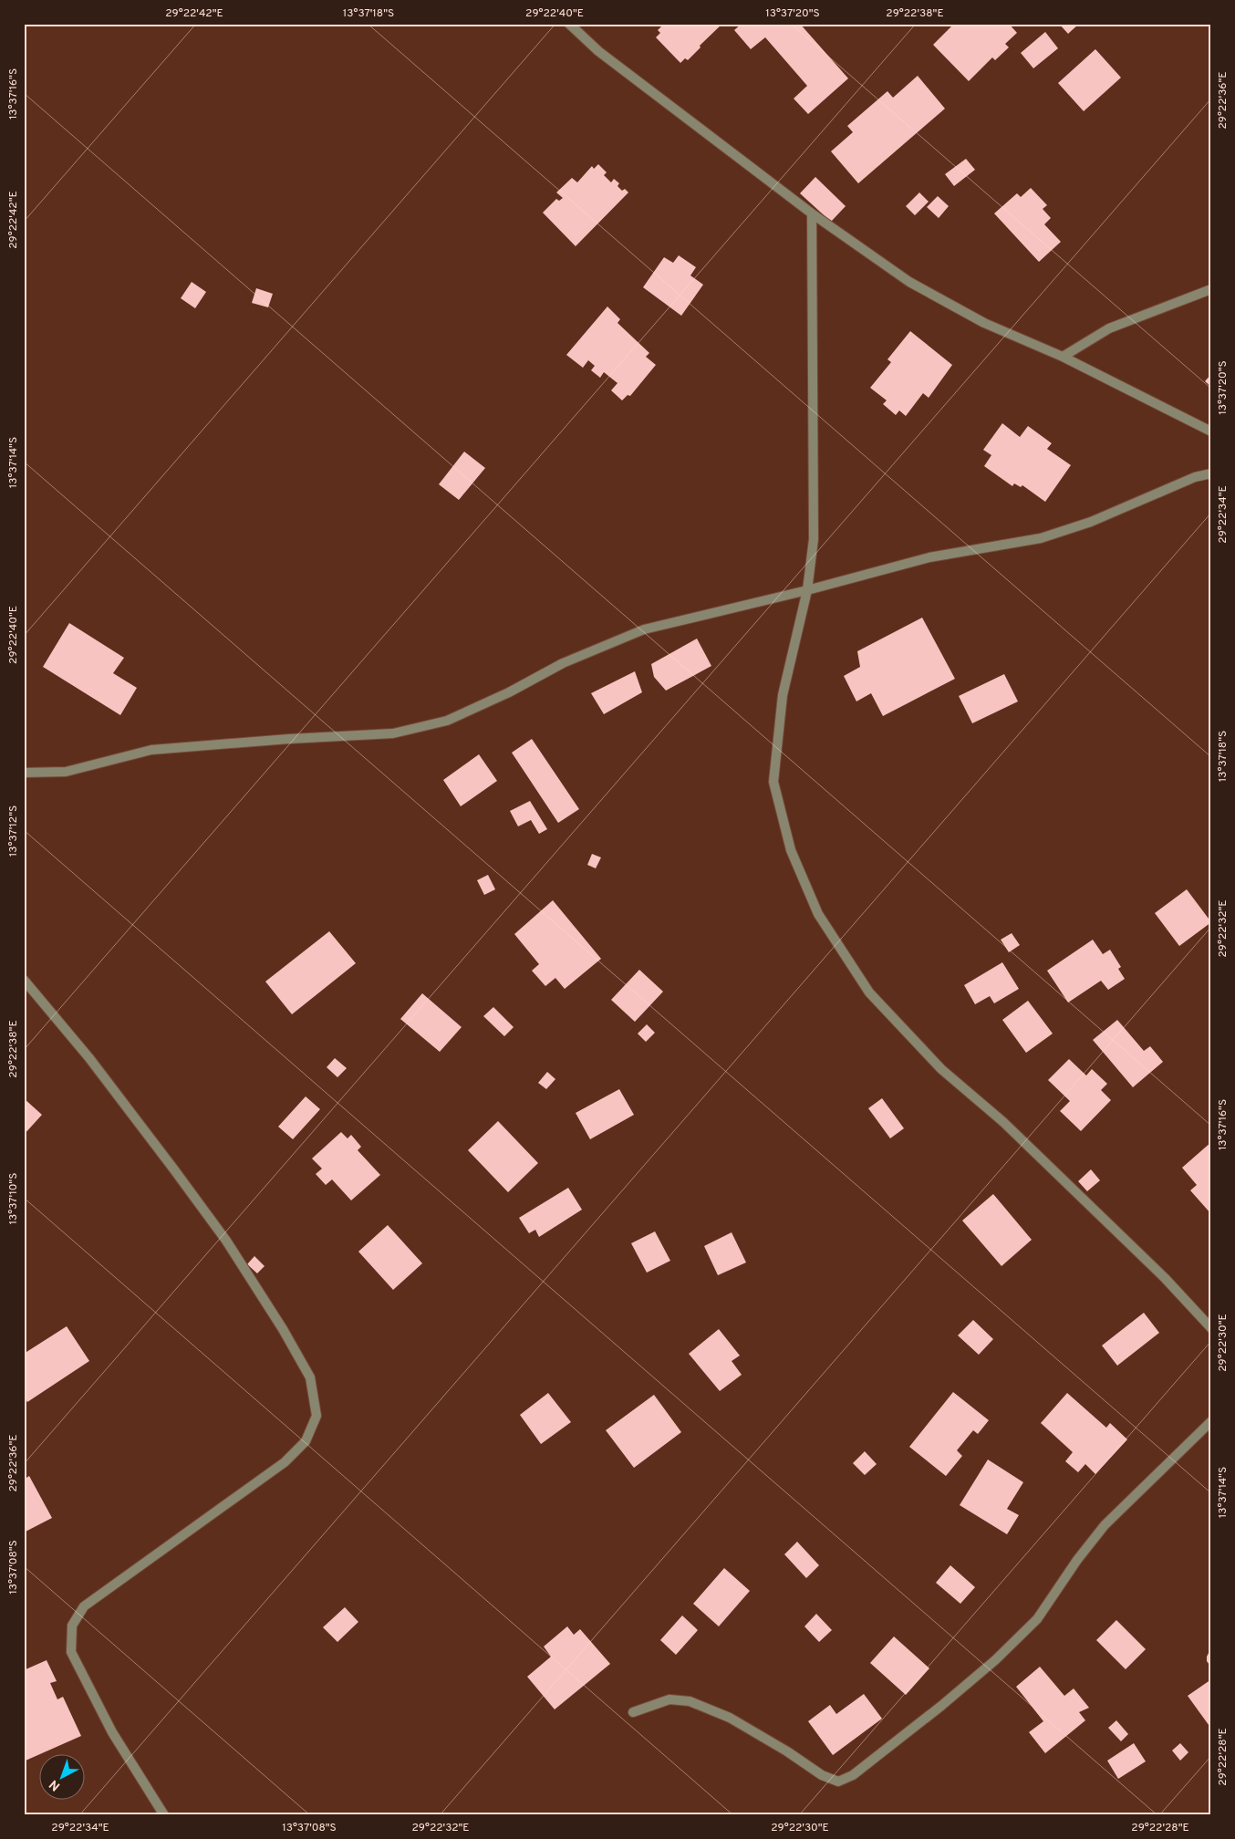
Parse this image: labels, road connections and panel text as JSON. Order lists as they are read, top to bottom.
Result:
{
  "north": "bottom left",
  "coordinates": [
    "29°22'42\"E",
    "13°37'18\"S",
    "29°22'40\"E",
    "13°37'20\"S",
    "29°22'38\"E",
    "13°37'16\"S",
    "29°22'36\"E",
    "13°37'14\"S",
    "29°22'34\"E",
    "13°37'12\"S",
    "29°22'32\"E",
    "13°37'10\"S",
    "29°22'30\"E",
    "13°37'08\"S",
    "29°22'28\"E"
  ]
}
